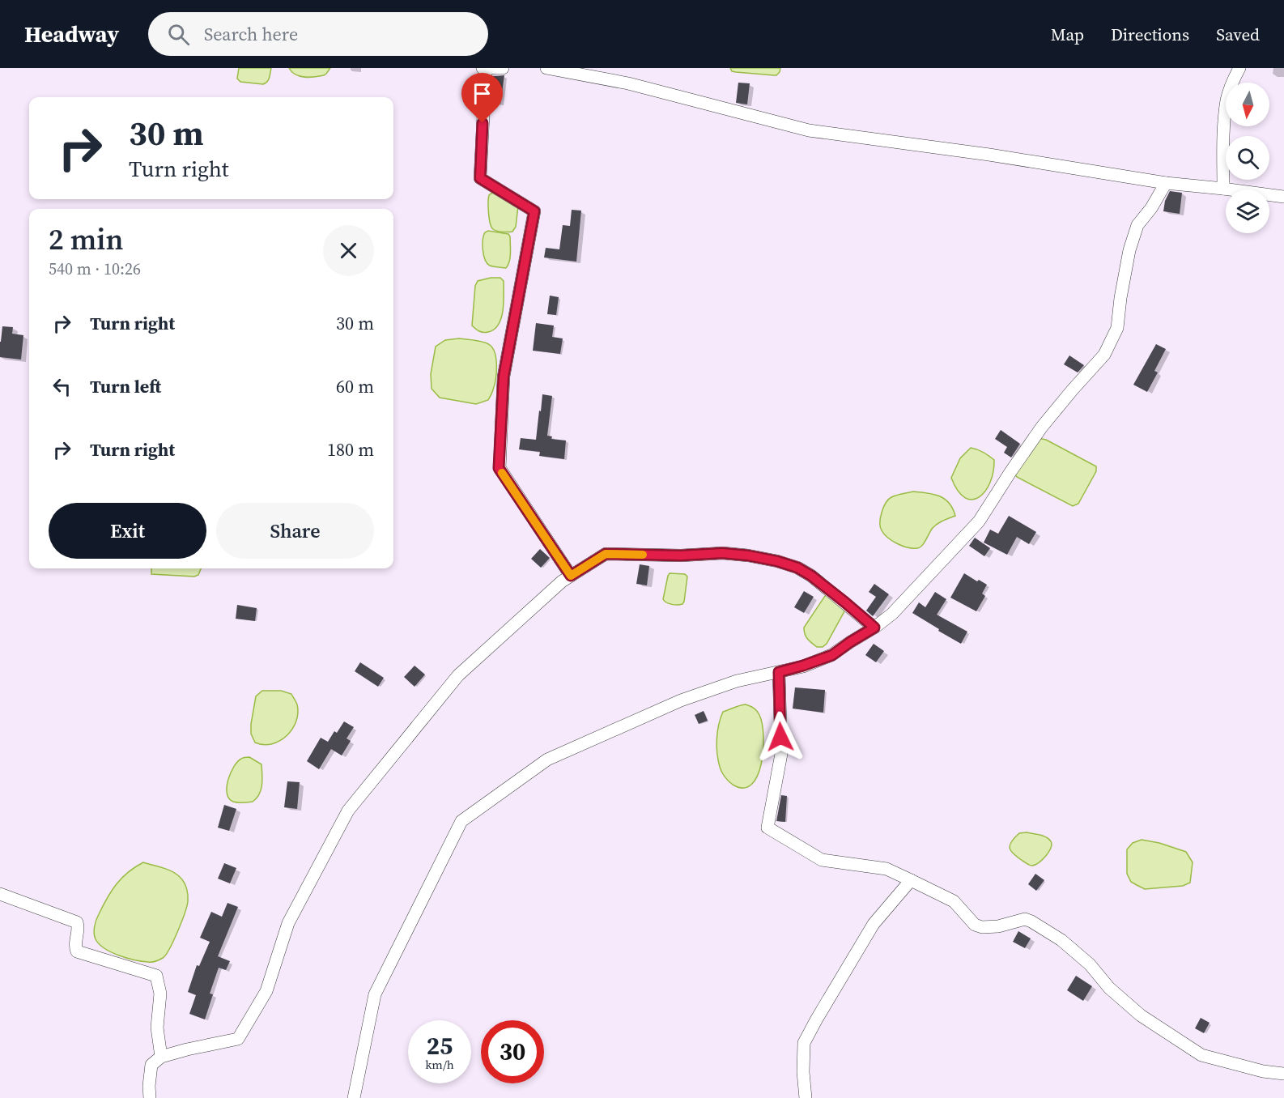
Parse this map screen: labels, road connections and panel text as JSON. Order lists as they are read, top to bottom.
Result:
{
  "north": "bottom",
  "page": {
    "header": "Headway",
    "search": "Search here",
    "nav": ["Map", "Directions", "Saved"],
    "turn": ["30 m", "Turn right"],
    "heading": ["2 min", "540 m · 10:26"],
    "list": [
      {
        "name": "Turn right",
        "value": "30 m"
      },
      {
        "name": "Turn left",
        "value": "60 m"
      },
      {
        "name": "Turn right",
        "value": "180 m"
      }
    ],
    "buttons": ["Exit", "Share"],
    "speed": "25 km/h",
    "limit": "30"
  }
}
